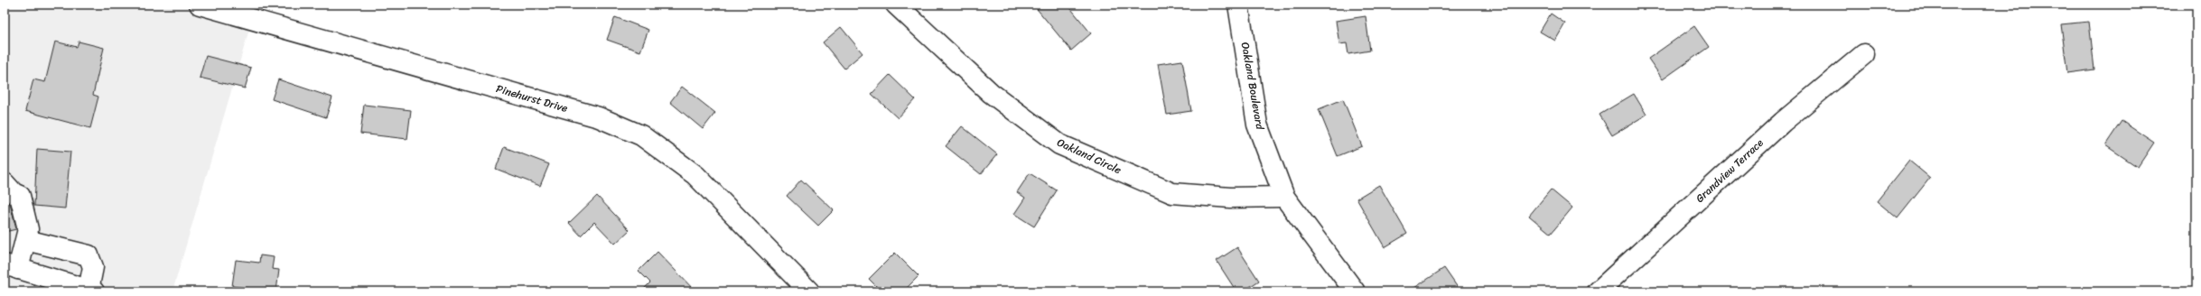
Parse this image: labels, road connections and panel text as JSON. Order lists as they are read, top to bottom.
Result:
{
  "streets": {
    "street": [
      "Oakland Boulevard",
      "Pinehurst Drive",
      "Oakland Circle",
      "Grandview Terrace"
    ]
  },
  "crossings": [
    ["Oakland Boulevard", "Oakland Circle"]
  ]
}
